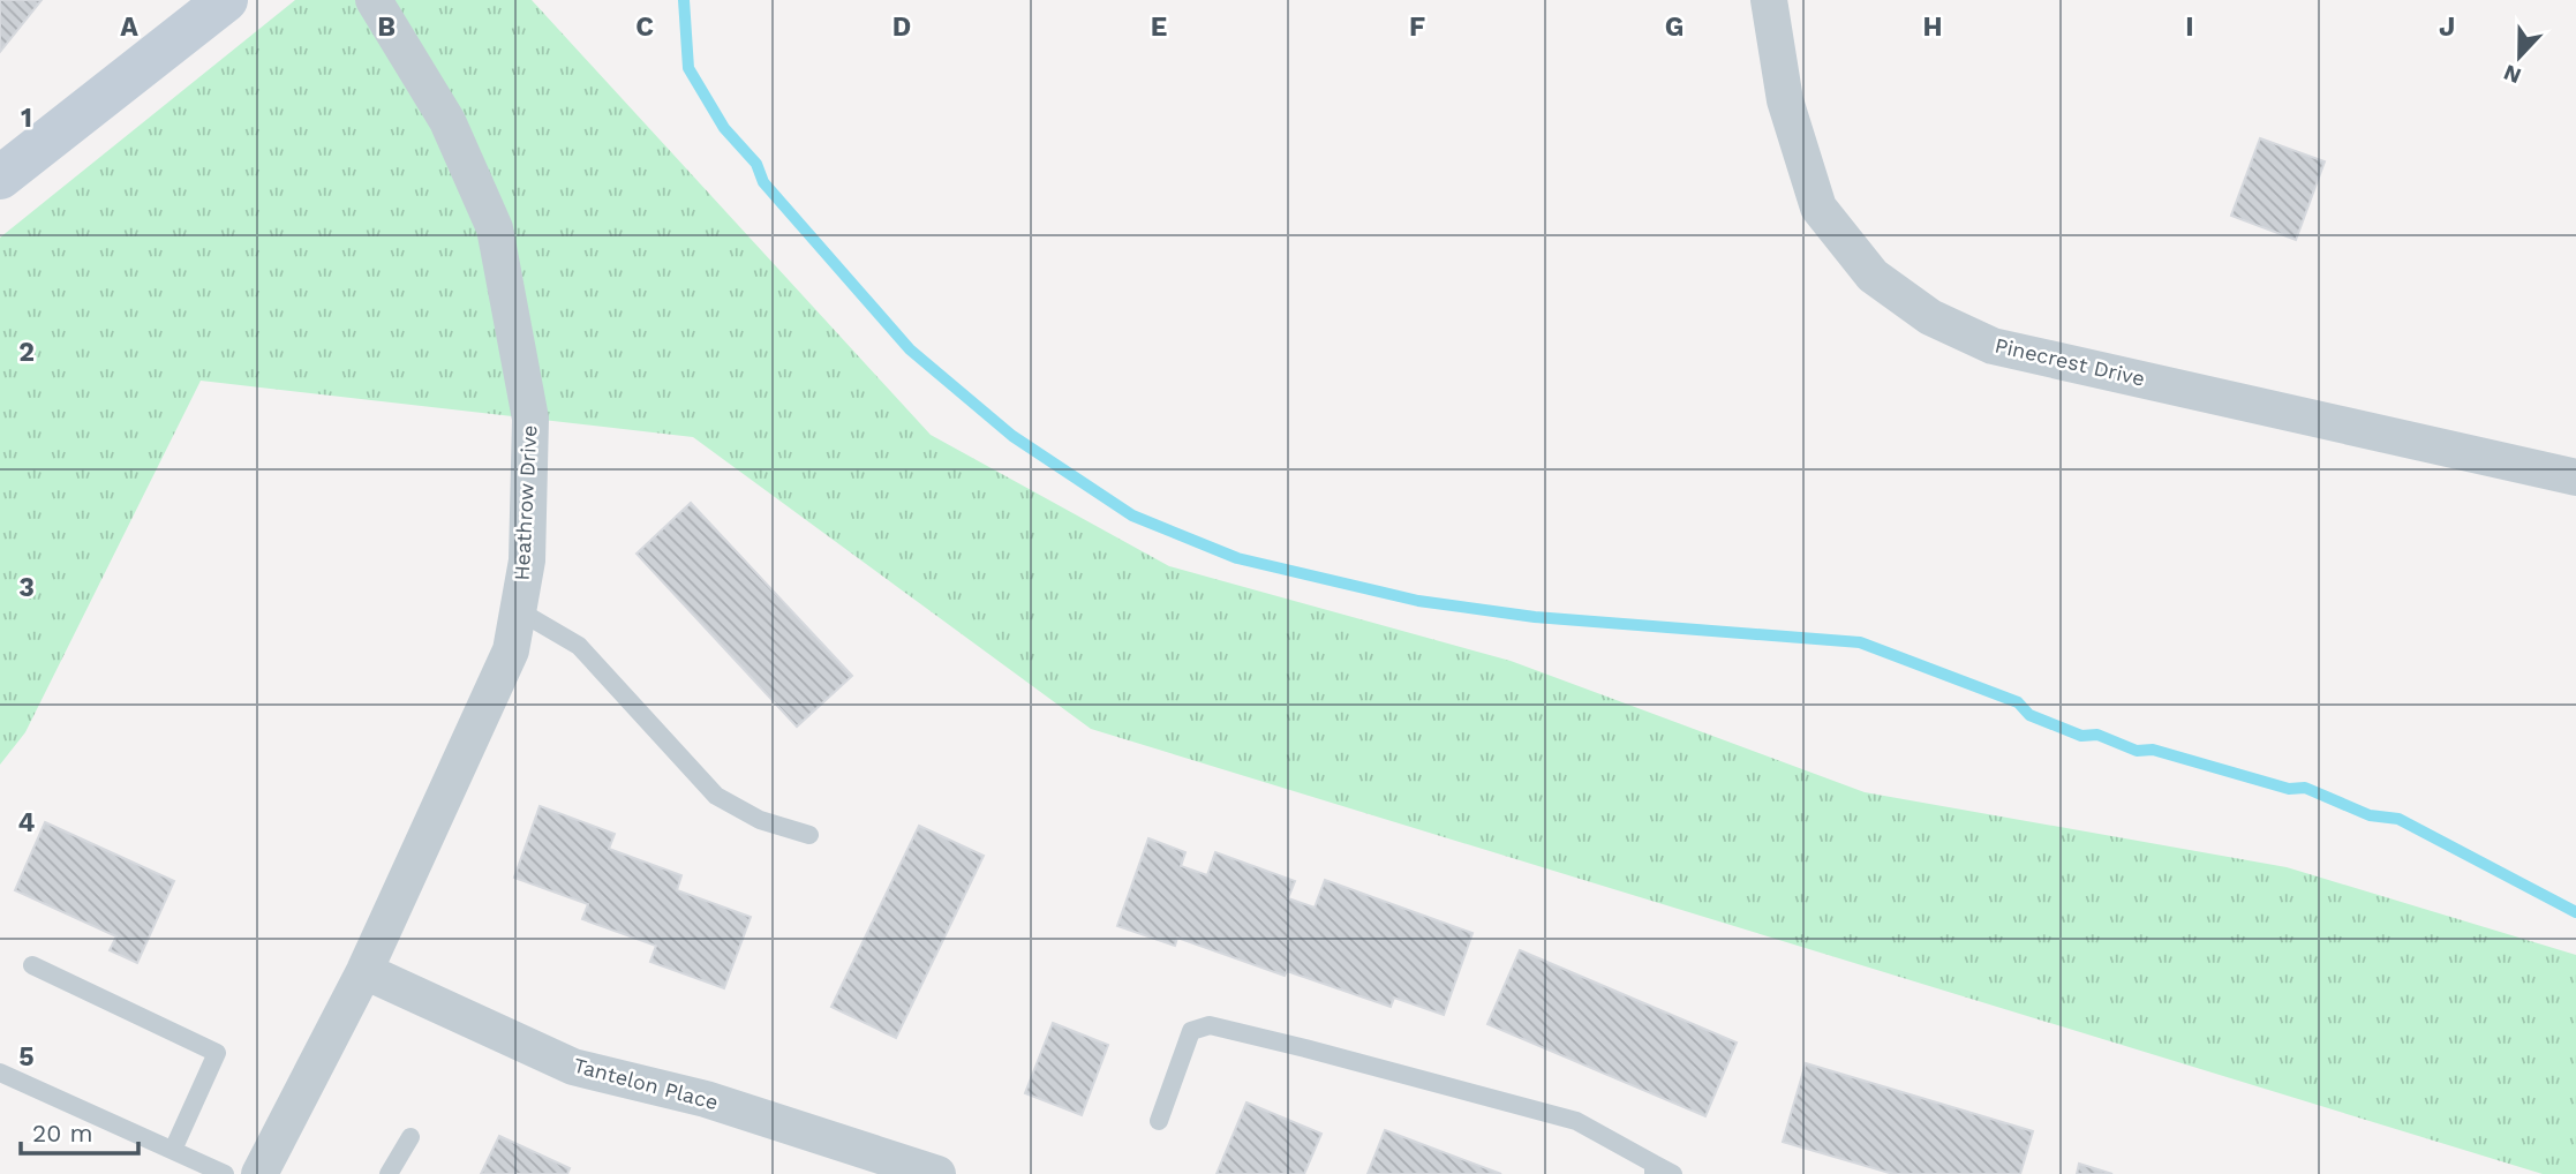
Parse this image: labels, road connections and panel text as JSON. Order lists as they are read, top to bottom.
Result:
{
  "streets": {
    "street": ["Pinecrest Drive", "Heathrow Drive", "Tantelon Place"]
  },
  "crossings": [
    ["Heathrow Drive", "Tantelon Place"]
  ],
  "scale_bar": "20 m",
  "north": "bottom",
  "grid": {
    "columns": [
      "A",
      "B",
      "C",
      "D",
      "E",
      "F",
      "G",
      "H",
      "I",
      "J"
    ],
    "rows": [
      "1",
      "2",
      "3",
      "4",
      "5"
    ]
  }
}
